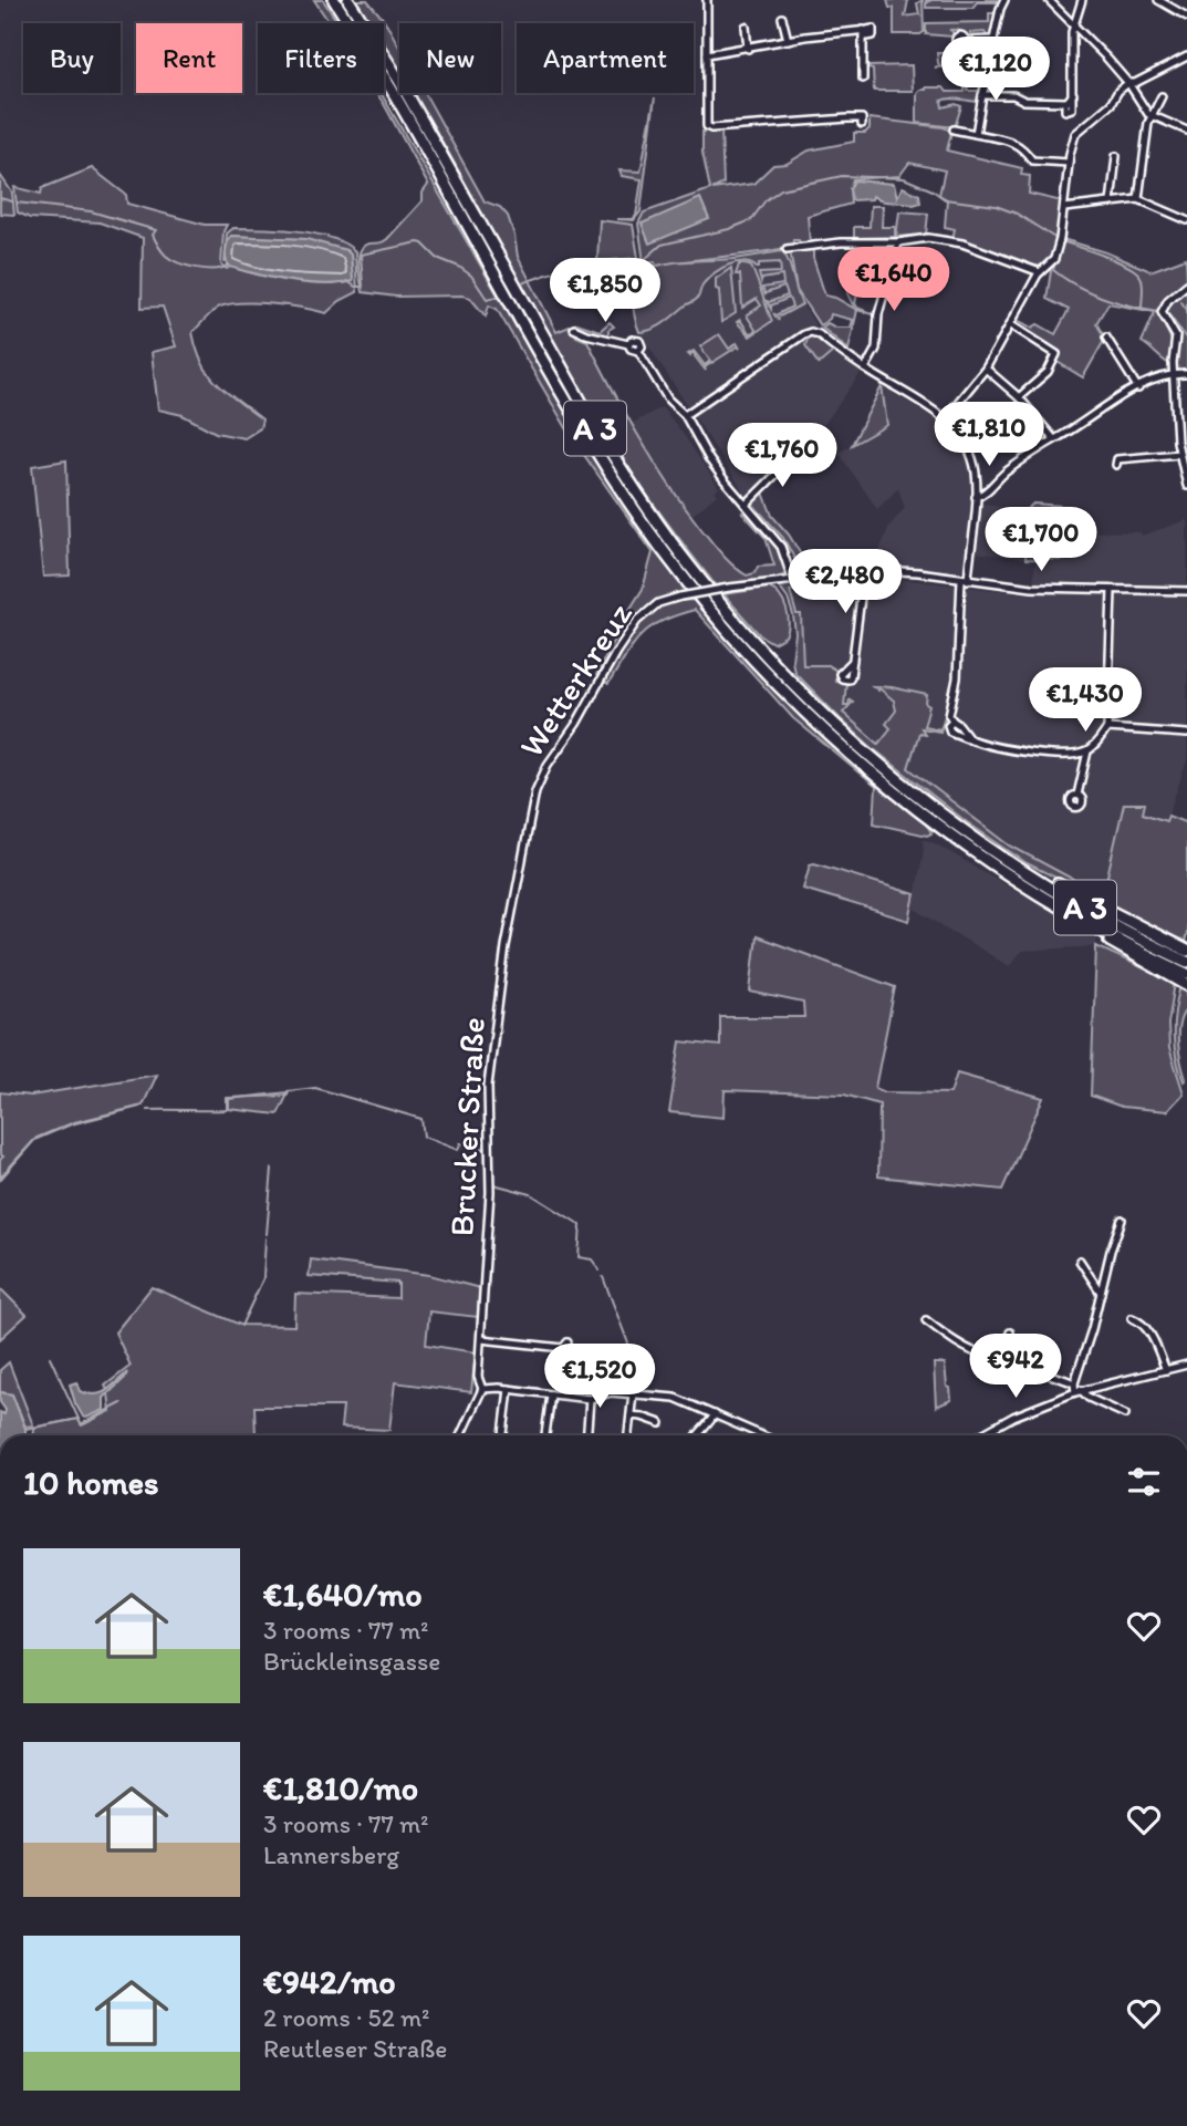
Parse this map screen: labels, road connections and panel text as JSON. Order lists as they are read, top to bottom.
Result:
{
  "streets": {
    "highway": ["A 3"],
    "street": ["Wetterkreuz", "Brucker Straße"]
  },
  "crossings": [
    ["Wetterkreuz", "Brucker Straße"]
  ],
  "page": {
    "chip": [
      "Buy",
      "Rent",
      "Filters",
      "New",
      "Apartment"
    ],
    "price": [
      "€1,120",
      "€1,640",
      "€1,850",
      "€1,810",
      "€1,760",
      "€1,700",
      "€2,480",
      "€1,430",
      "€942",
      "€1,520"
    ],
    "heading": "10 homes",
    "list": [
      {
        "name": "€1,640/mo",
        "note": "3 rooms · 77 m² · Brückleinsgasse"
      },
      {
        "name": "€1,810/mo",
        "note": "3 rooms · 77 m² · Lannersberg"
      },
      {
        "name": "€942/mo",
        "note": "2 rooms · 52 m² · Reutleser Straße"
      }
    ]
  }
}
